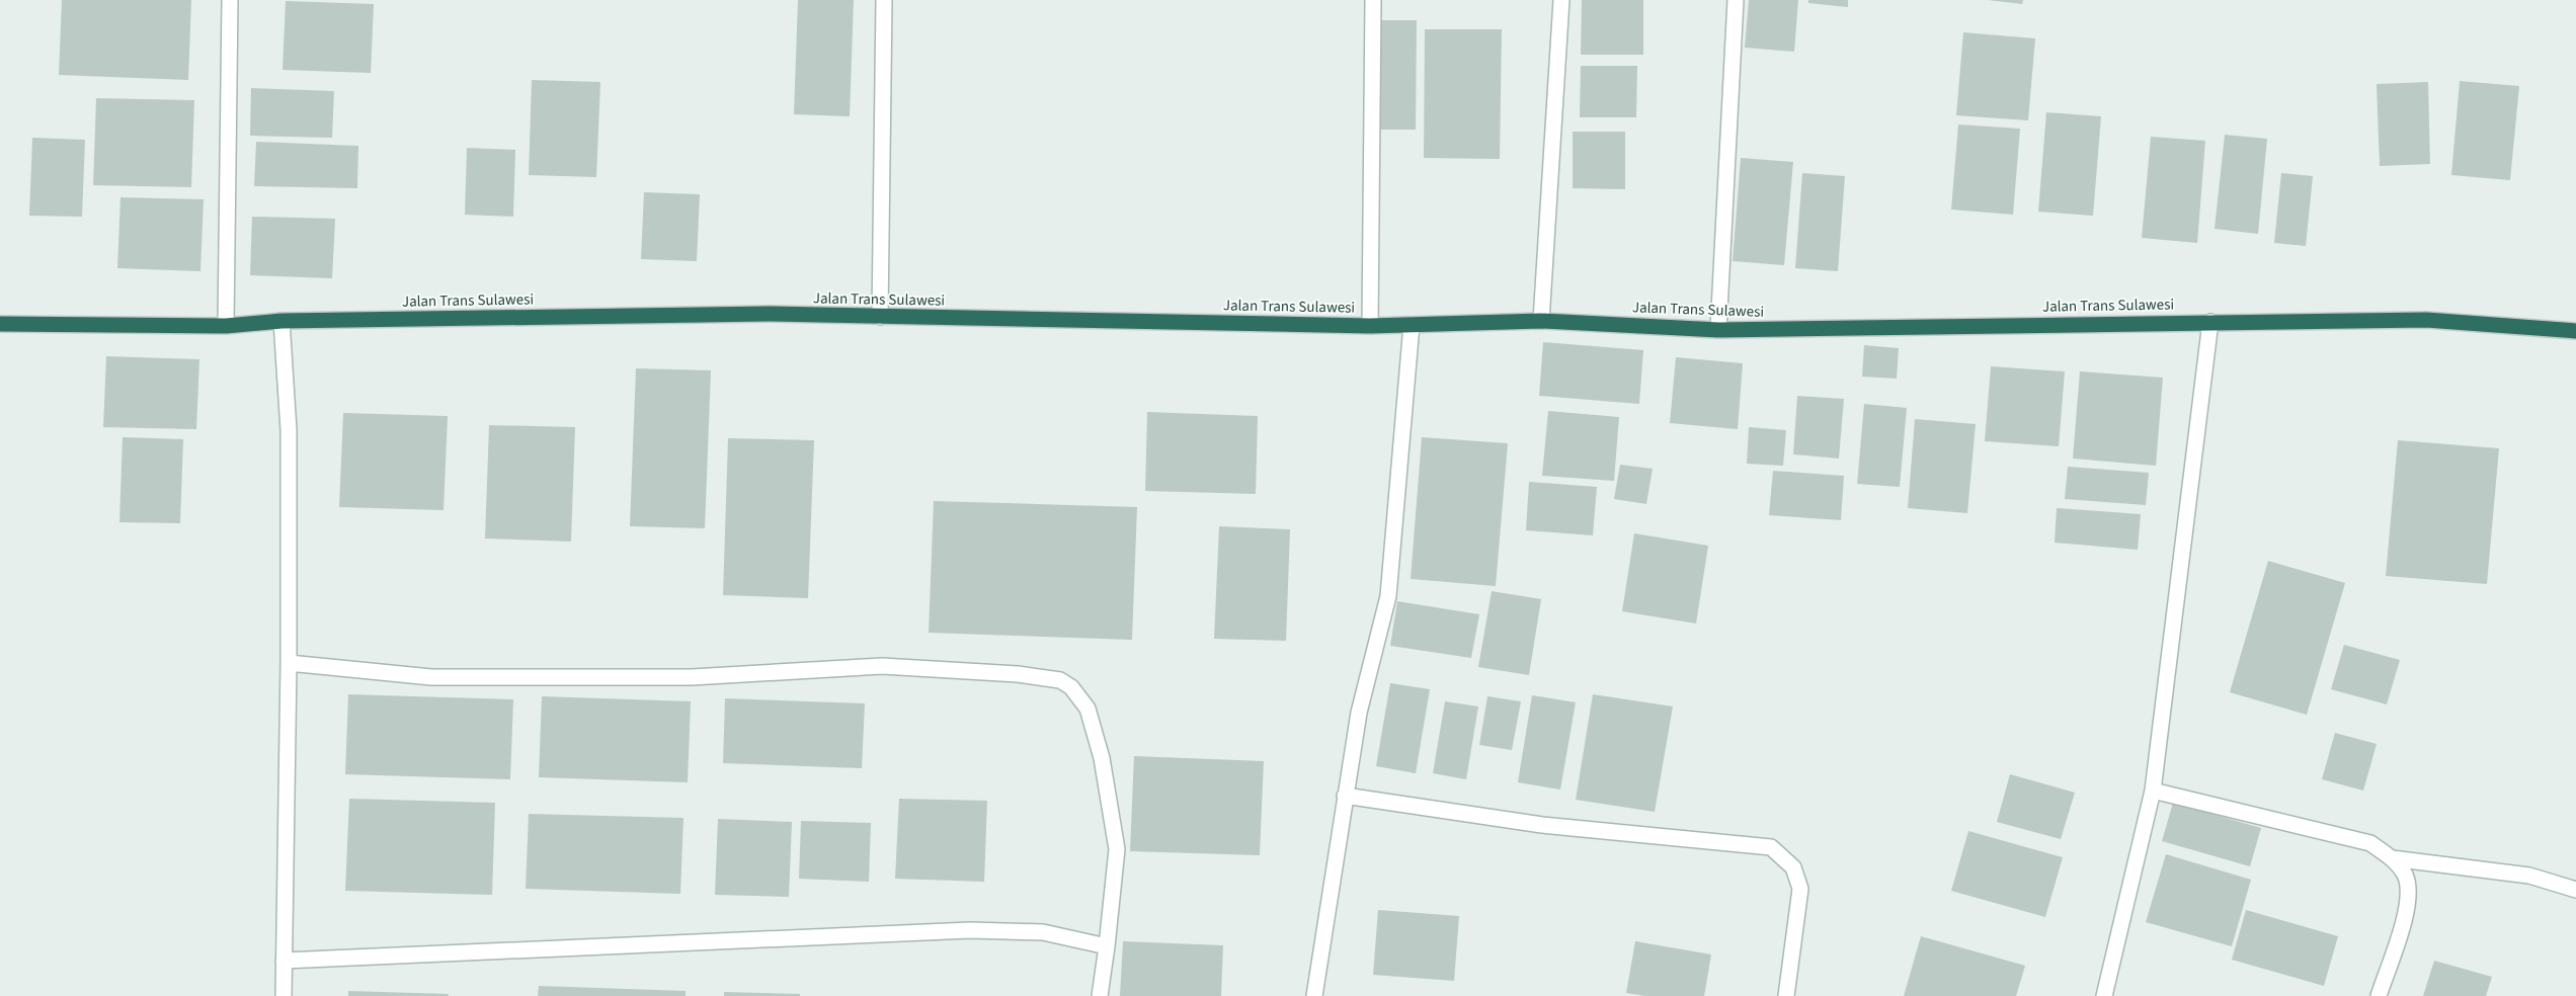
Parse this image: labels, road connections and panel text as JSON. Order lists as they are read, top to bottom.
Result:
{
  "streets": {
    "highway": ["Jalan Trans Sulawesi"]
  }
}
